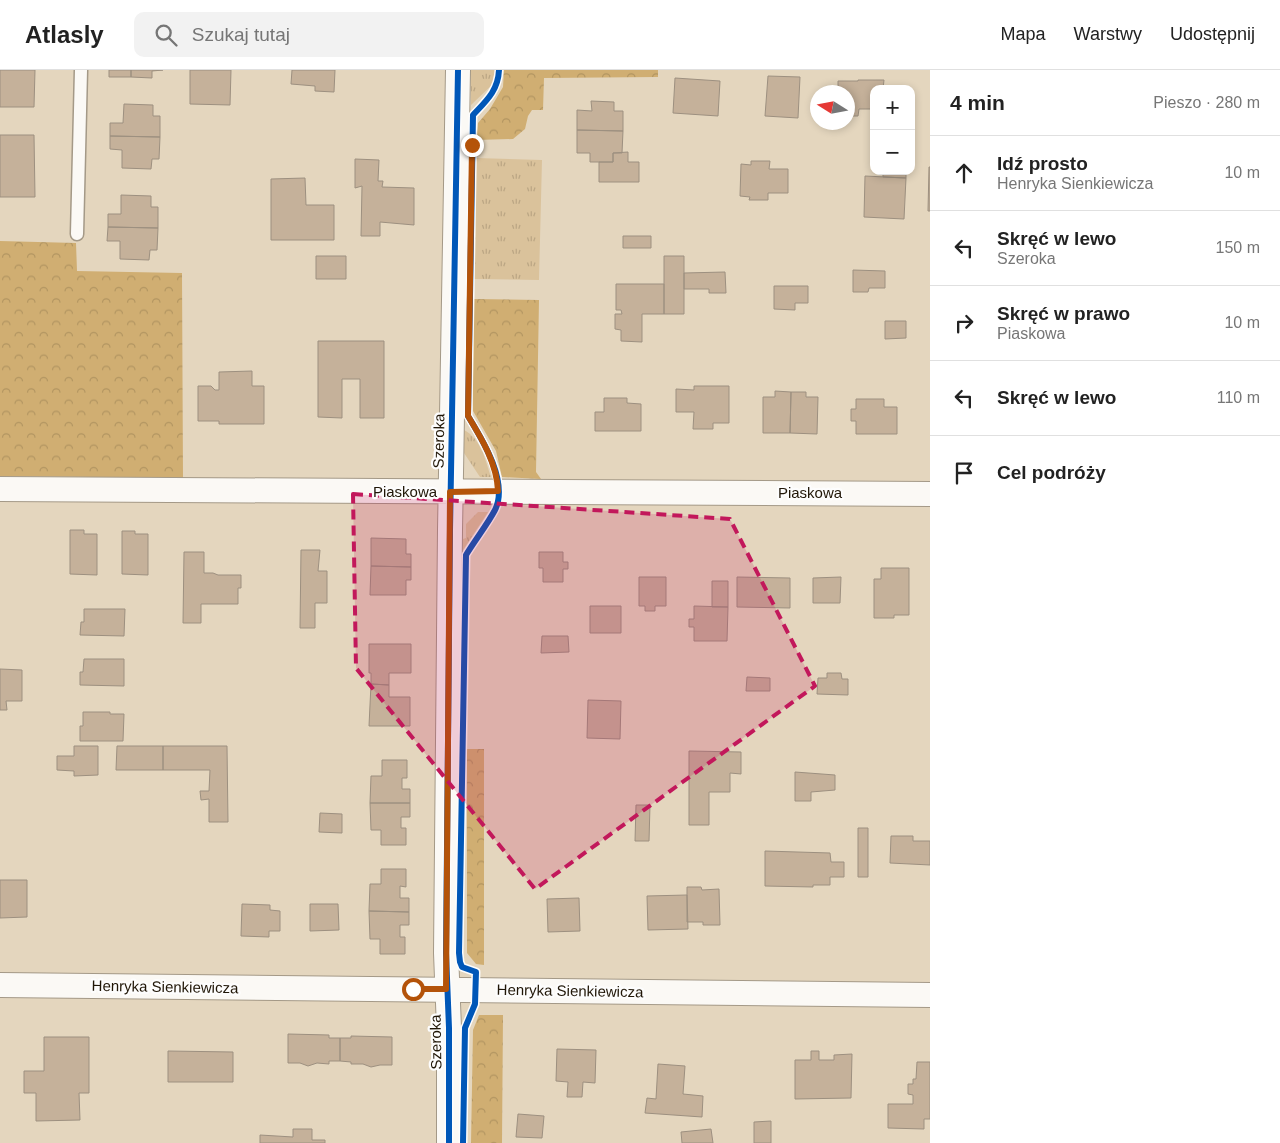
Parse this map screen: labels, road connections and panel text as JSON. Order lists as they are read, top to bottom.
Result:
{
  "streets": {
    "street": ["Szeroka", "Piaskowa", "Henryka Sienkiewicza"]
  },
  "crossings": [
    ["Szeroka", "Piaskowa"],
    ["Szeroka", "Henryka Sienkiewicza"]
  ],
  "north": "left",
  "page": {
    "header": "Atlasly",
    "search": "Szukaj tutaj",
    "nav": ["Mapa", "Warstwy", "Udostępnij"],
    "heading": ["4 min", "Pieszo · 280 m"],
    "map_buttons": ["+", "−"],
    "list": [
      ["Idź prosto", "Henryka Sienkiewicza", "10 m"],
      ["Skręć w lewo", "Szeroka", "150 m"],
      ["Skręć w prawo", "Piaskowa", "10 m"],
      ["Skręć w lewo", "110 m"],
      "Cel podróży"
    ]
  }
}
